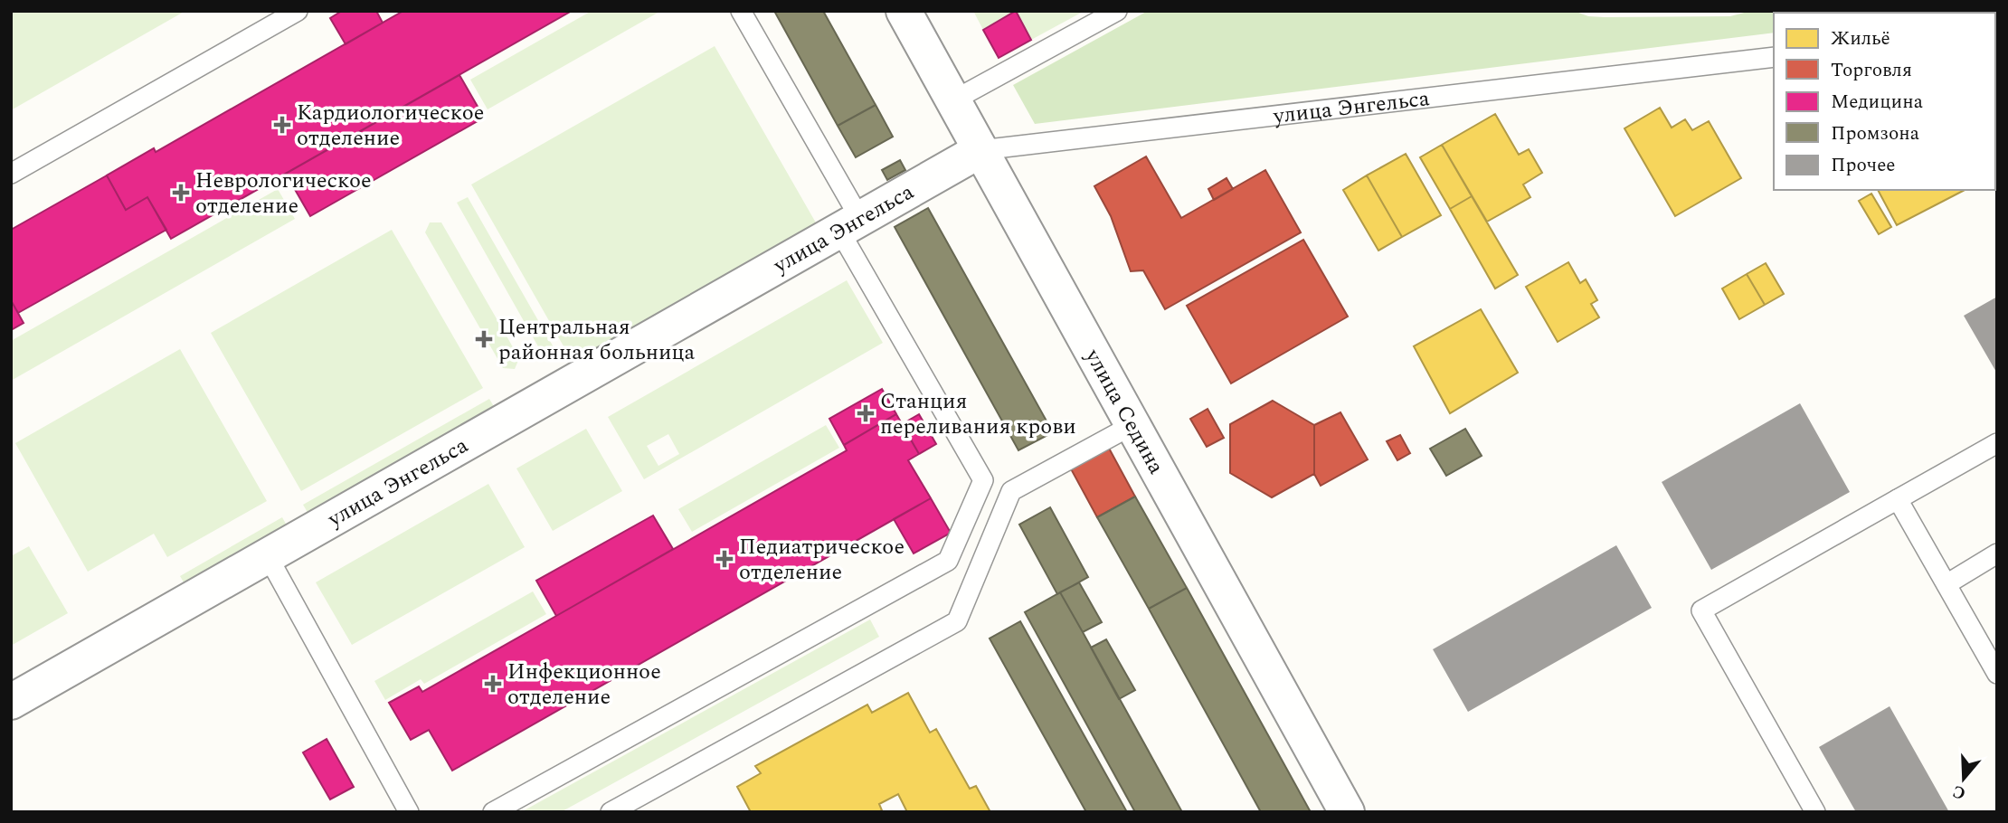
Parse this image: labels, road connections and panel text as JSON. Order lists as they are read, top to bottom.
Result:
{
  "streets": {
    "street": ["улица Энгельса", "улица Седина"]
  },
  "crossings": [
    ["улица Энгельса", "улица Седина"]
  ],
  "places": {
    "health": [
      "Кардиологическое отделение",
      "Неврологическое отделение",
      "Центральная районная больница",
      "Станция переливания крови",
      "Педиатрическое отделение",
      "Инфекционное отделение"
    ]
  },
  "legend": [
    "Жильё",
    "Торговля",
    "Медицина",
    "Промзона",
    "Прочее"
  ],
  "north": "bottom"
}
